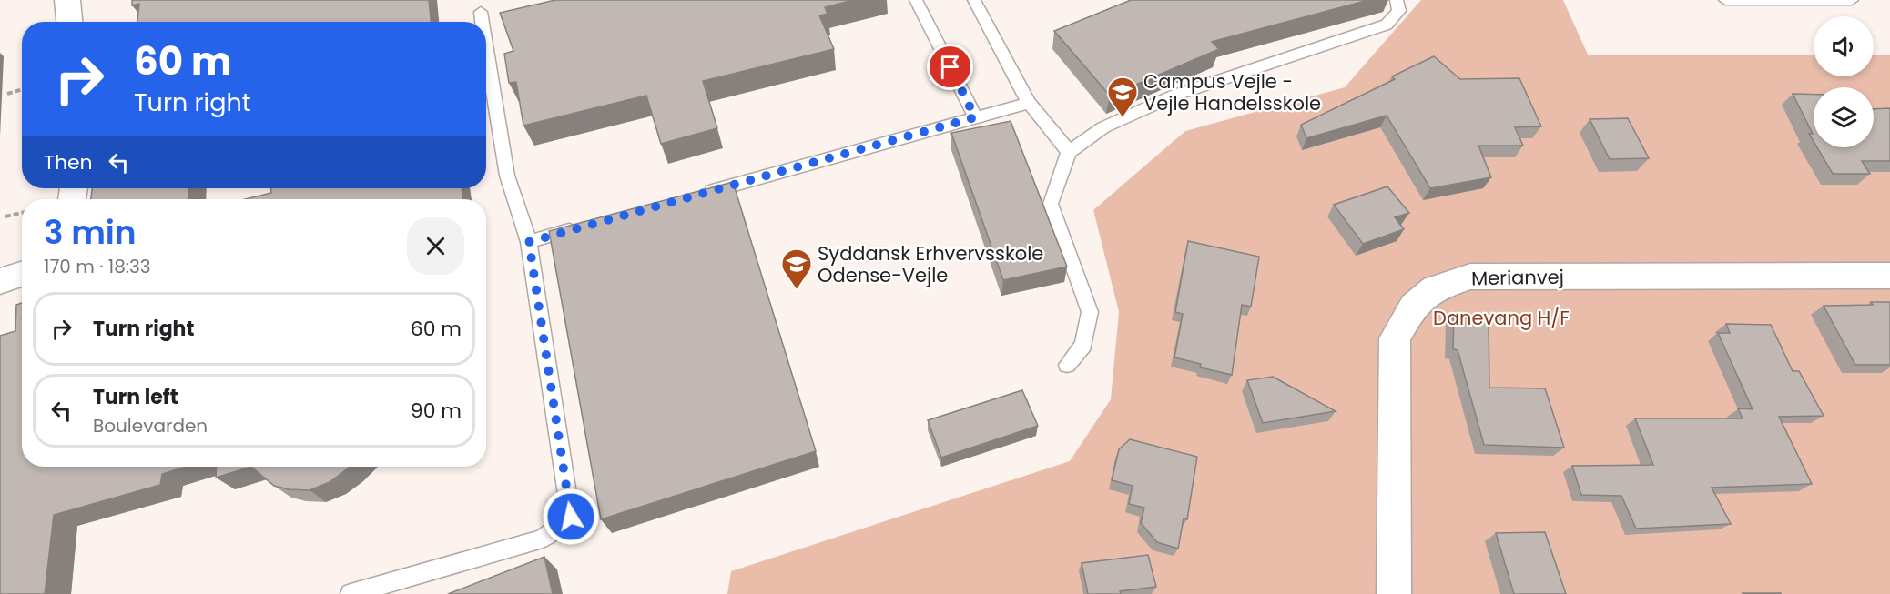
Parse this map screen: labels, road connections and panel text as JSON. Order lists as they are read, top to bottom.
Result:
{
  "streets": {
    "street": ["Merianvej"]
  },
  "parks": ["Danevang H/F"],
  "places": {
    "school or university": ["Campus Vejle - Vejle Handelsskole", "Syddansk Erhvervsskole Odense-Vejle"]
  },
  "page": {
    "turn": ["60 m", "Turn right"],
    "then": "Then",
    "heading": ["3 min", "170 m · 18:33"],
    "list": [
      {
        "name": "Turn right",
        "value": "60 m"
      },
      {
        "name": "Turn left",
        "note": "Boulevarden",
        "value": "90 m"
      }
    ]
  }
}
